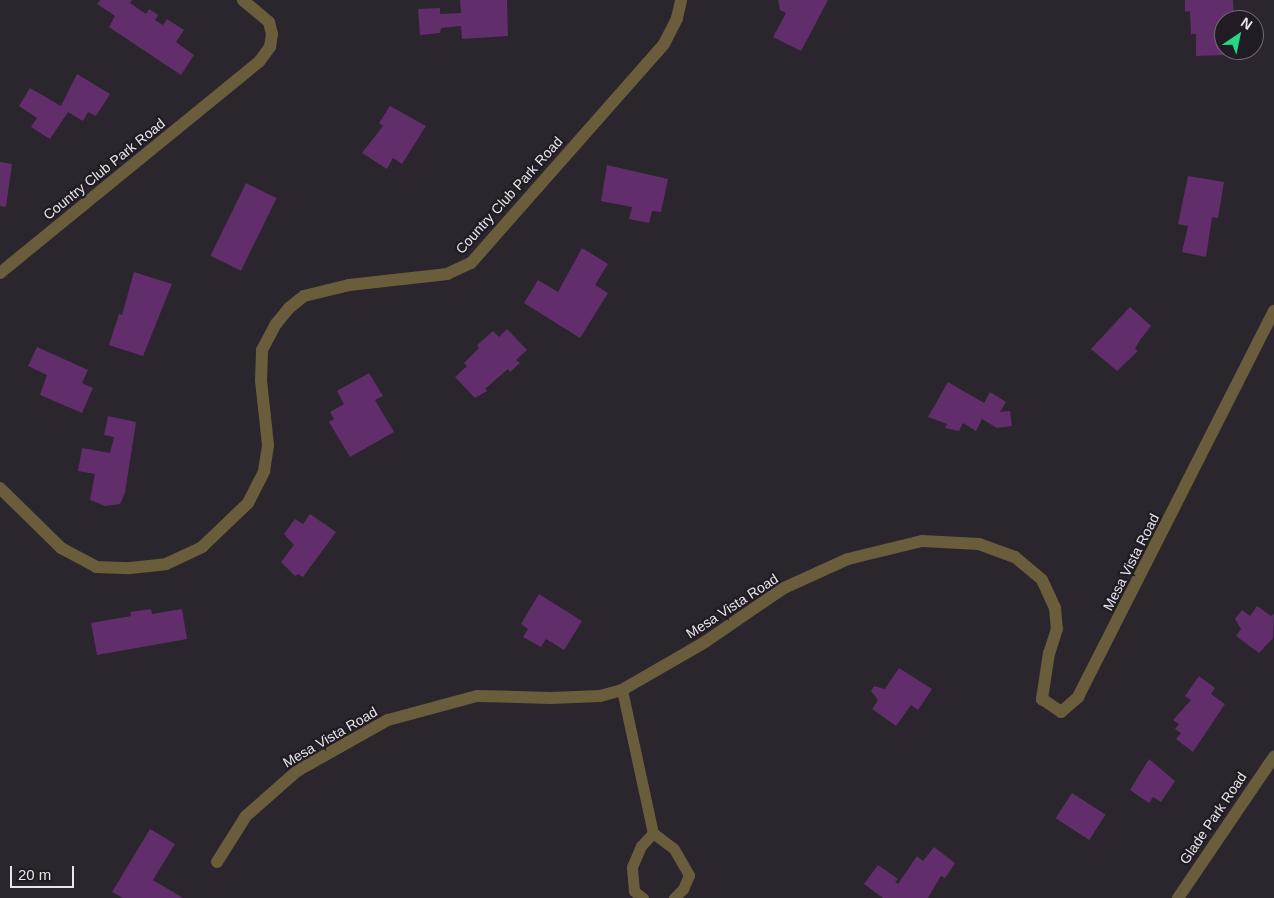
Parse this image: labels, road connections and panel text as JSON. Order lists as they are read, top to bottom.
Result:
{
  "streets": {
    "street": ["Country Club Park Road", "Mesa Vista Road", "Glade Park Road"]
  },
  "scale_bar": "20 m",
  "north": "top right"
}
